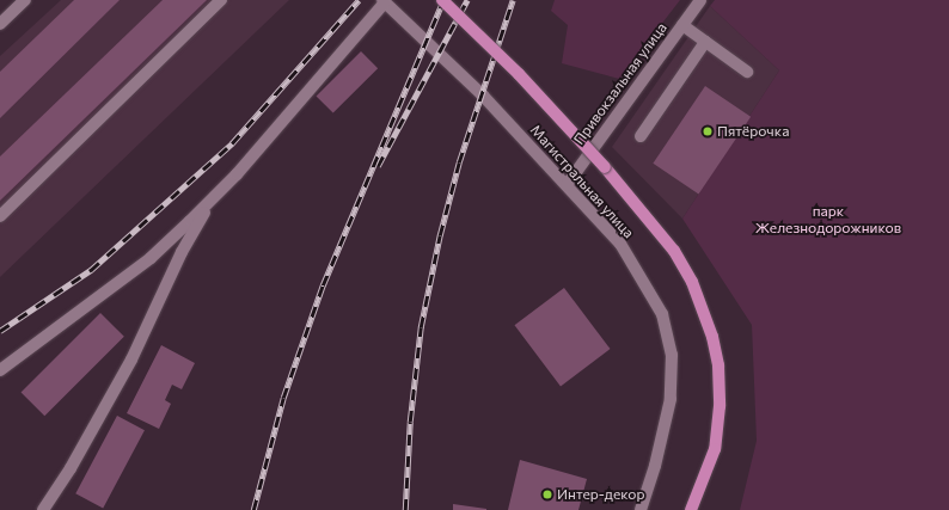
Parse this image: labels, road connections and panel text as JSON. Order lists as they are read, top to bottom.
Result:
{
  "streets": {
    "street": ["Привокзальная улица", "Магистральная улица"]
  },
  "crossings": [
    ["Привокзальная улица", "Магистральная улица"]
  ],
  "parks": ["парк Железнодорожников"],
  "places": ["Пятёрочка", "Интер-декор"]
}
